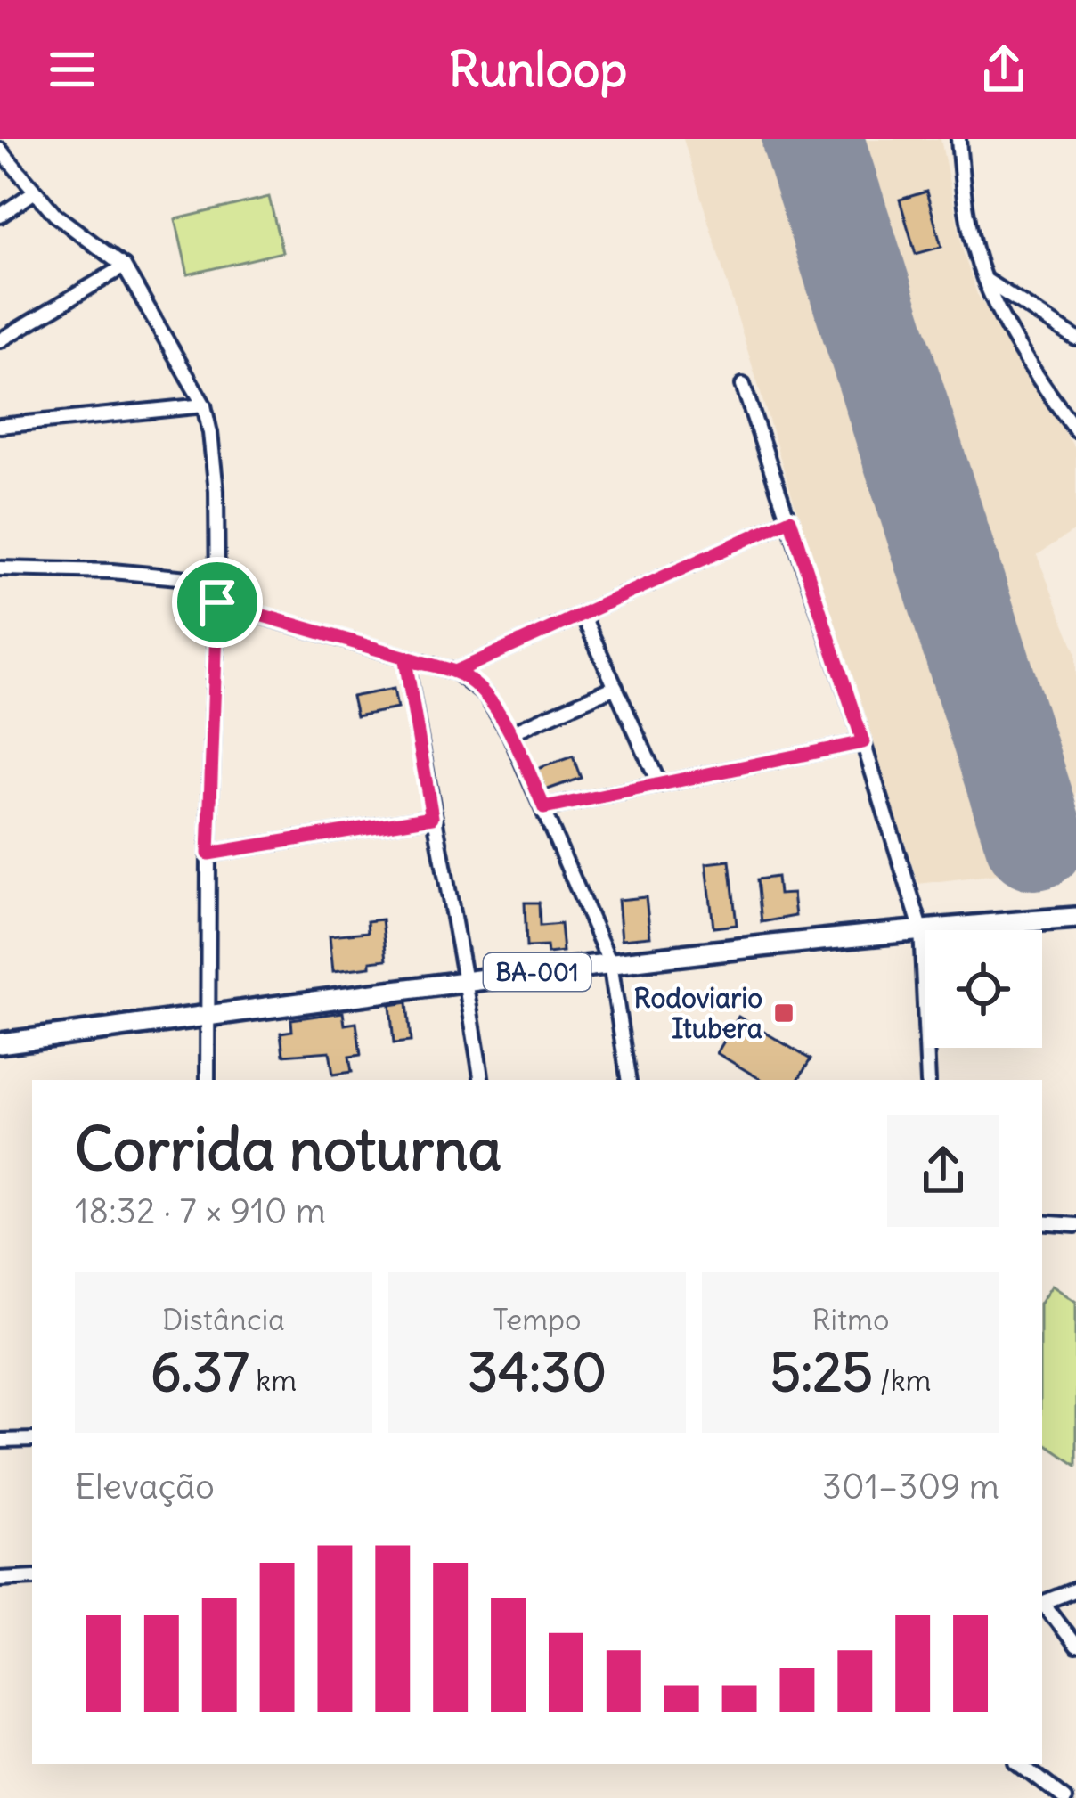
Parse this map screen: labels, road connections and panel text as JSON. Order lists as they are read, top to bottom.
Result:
{
  "streets": {
    "main road": ["BA-001"]
  },
  "places": {
    "transit": ["Rodoviario Itubera"]
  },
  "page": {
    "header": "Runloop",
    "heading": ["Corrida noturna", "18:32 · 7 × 910 m"],
    "stats": [
      ["Distância", "6.37 km"],
      ["Tempo", "34:30"],
      ["Ritmo", "5:25 /km"]
    ],
    "chart": ["Elevação", "301–309 m"]
  }
}
